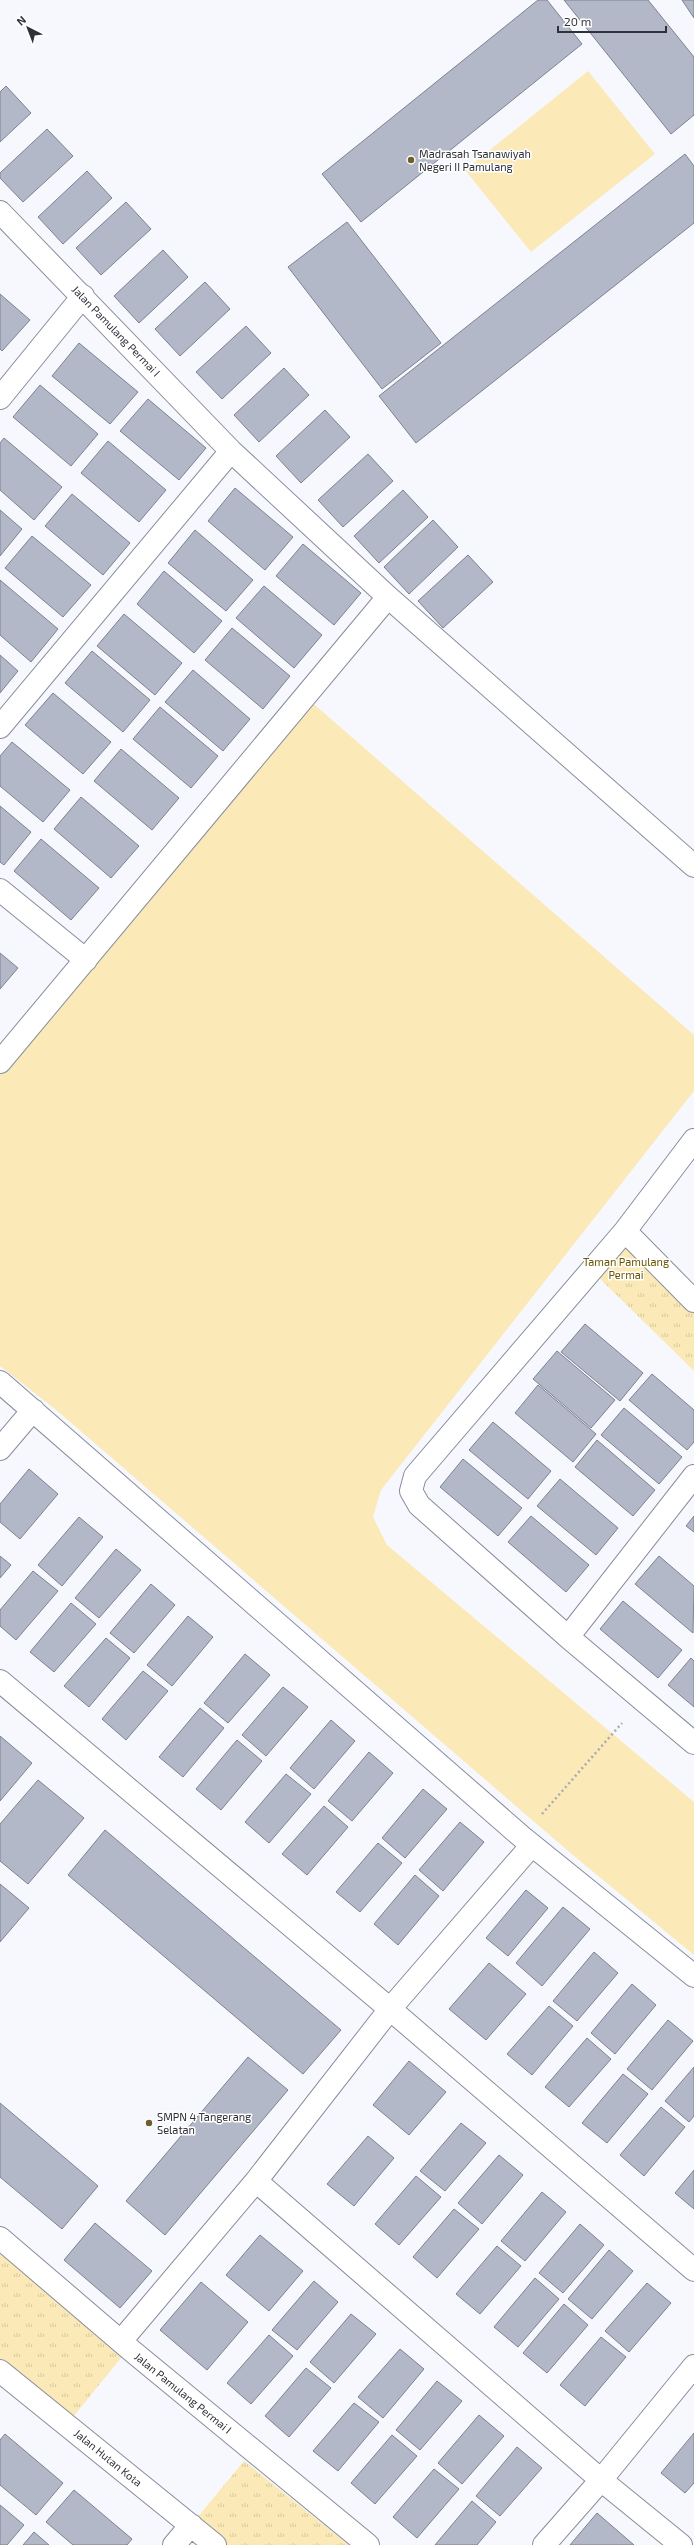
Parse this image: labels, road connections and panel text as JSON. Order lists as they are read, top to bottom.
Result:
{
  "streets": {
    "street": ["Jalan Pamulang Permai I", "Jalan Hutan Kota"]
  },
  "parks": ["Taman Pamulang Permai"],
  "places": ["Madrasah Tsanawiyah Negeri II Pamulang", "SMPN 4 Tangerang Selatan"],
  "scale_bar": "20 m",
  "north": "top left"
}
